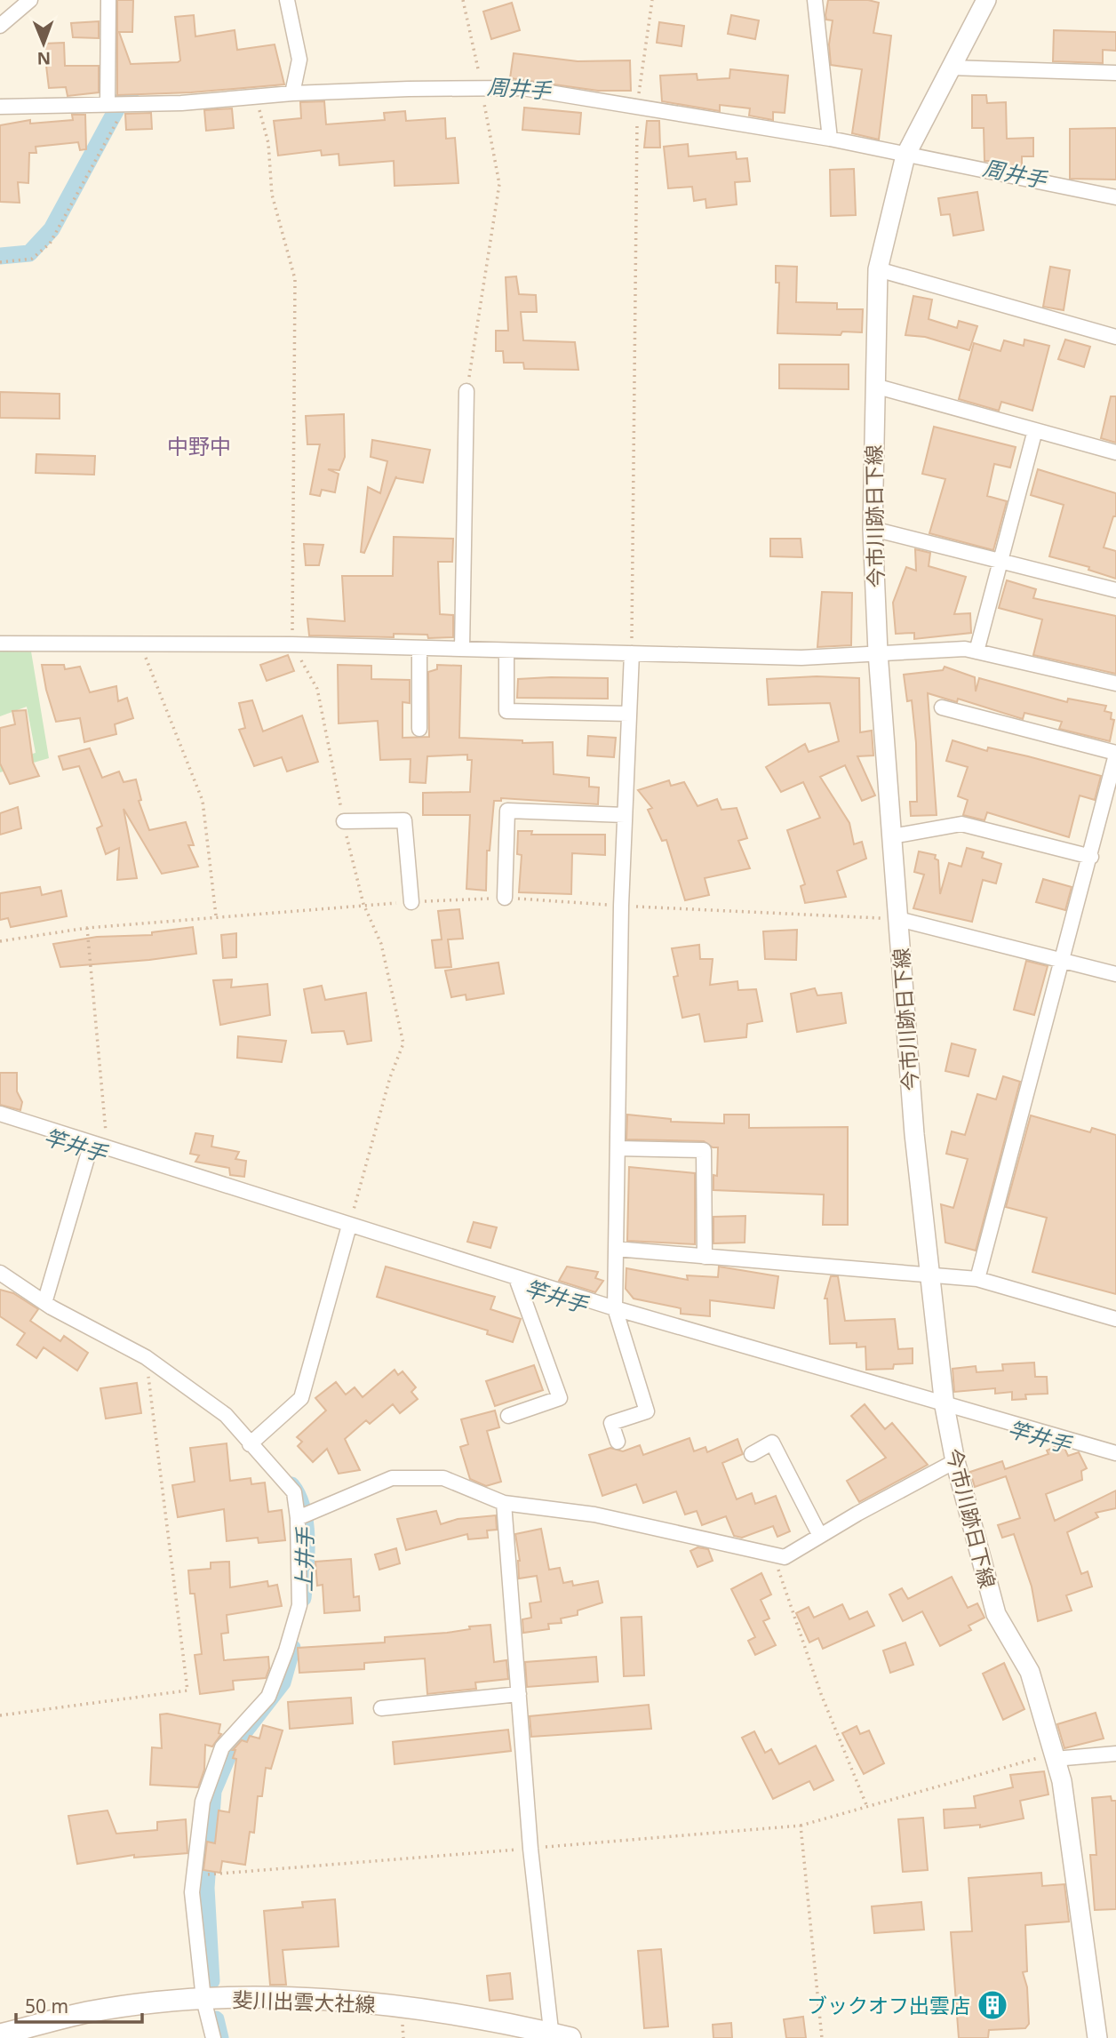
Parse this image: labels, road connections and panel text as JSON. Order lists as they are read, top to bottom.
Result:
{
  "streets": {
    "main road": ["斐川出雲大社線"],
    "street": ["今市川跡日下線"]
  },
  "districts": ["中野中"],
  "water": ["周井手", "竿井手", "上井手"],
  "places": {
    "building": ["ブックオフ出雲店"]
  },
  "scale_bar": "50 m",
  "north": "bottom"
}
